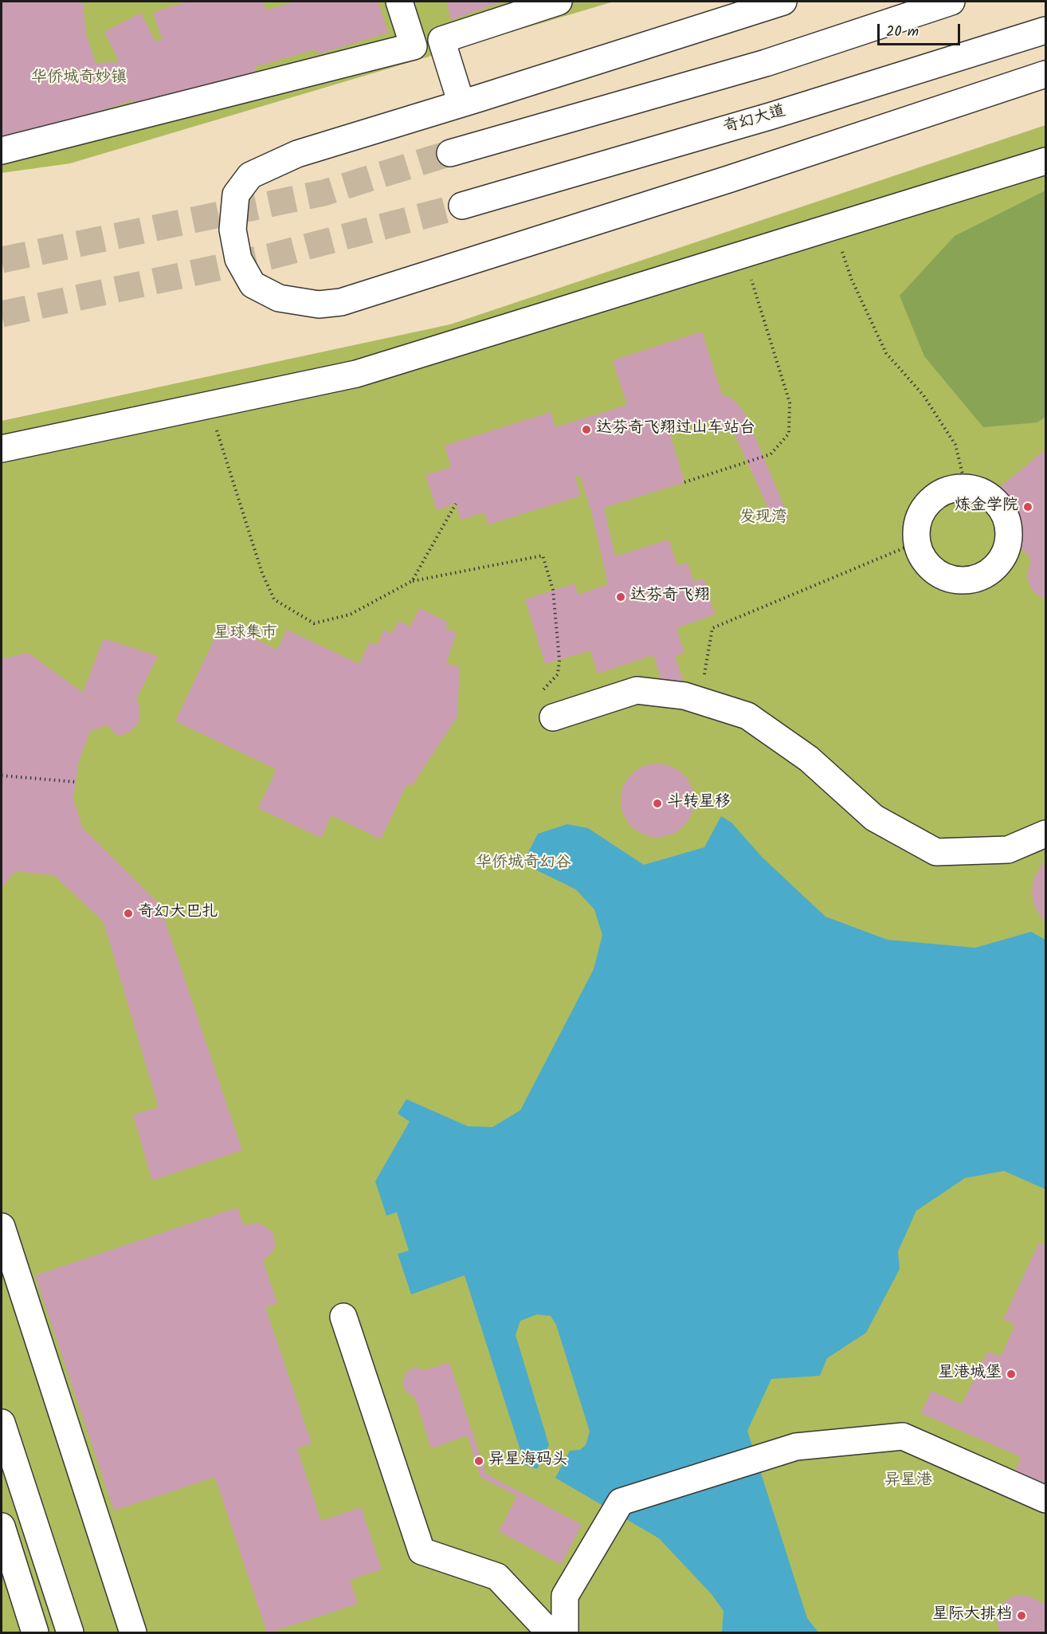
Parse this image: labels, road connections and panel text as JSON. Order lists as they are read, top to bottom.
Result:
{
  "streets": {
    "street": ["奇幻大道"]
  },
  "parks": [
    "华侨城奇妙镇",
    "发现湾",
    "星球集市",
    "华侨城奇幻谷",
    "异星港"
  ],
  "places": [
    "达芬奇飞翔过山车站台",
    "炼金学院",
    "达芬奇飞翔",
    "斗转星移",
    "奇幻大巴扎",
    "星港城堡",
    "异星海码头",
    "星际大排档"
  ],
  "scale_bar": "20 m"
}
